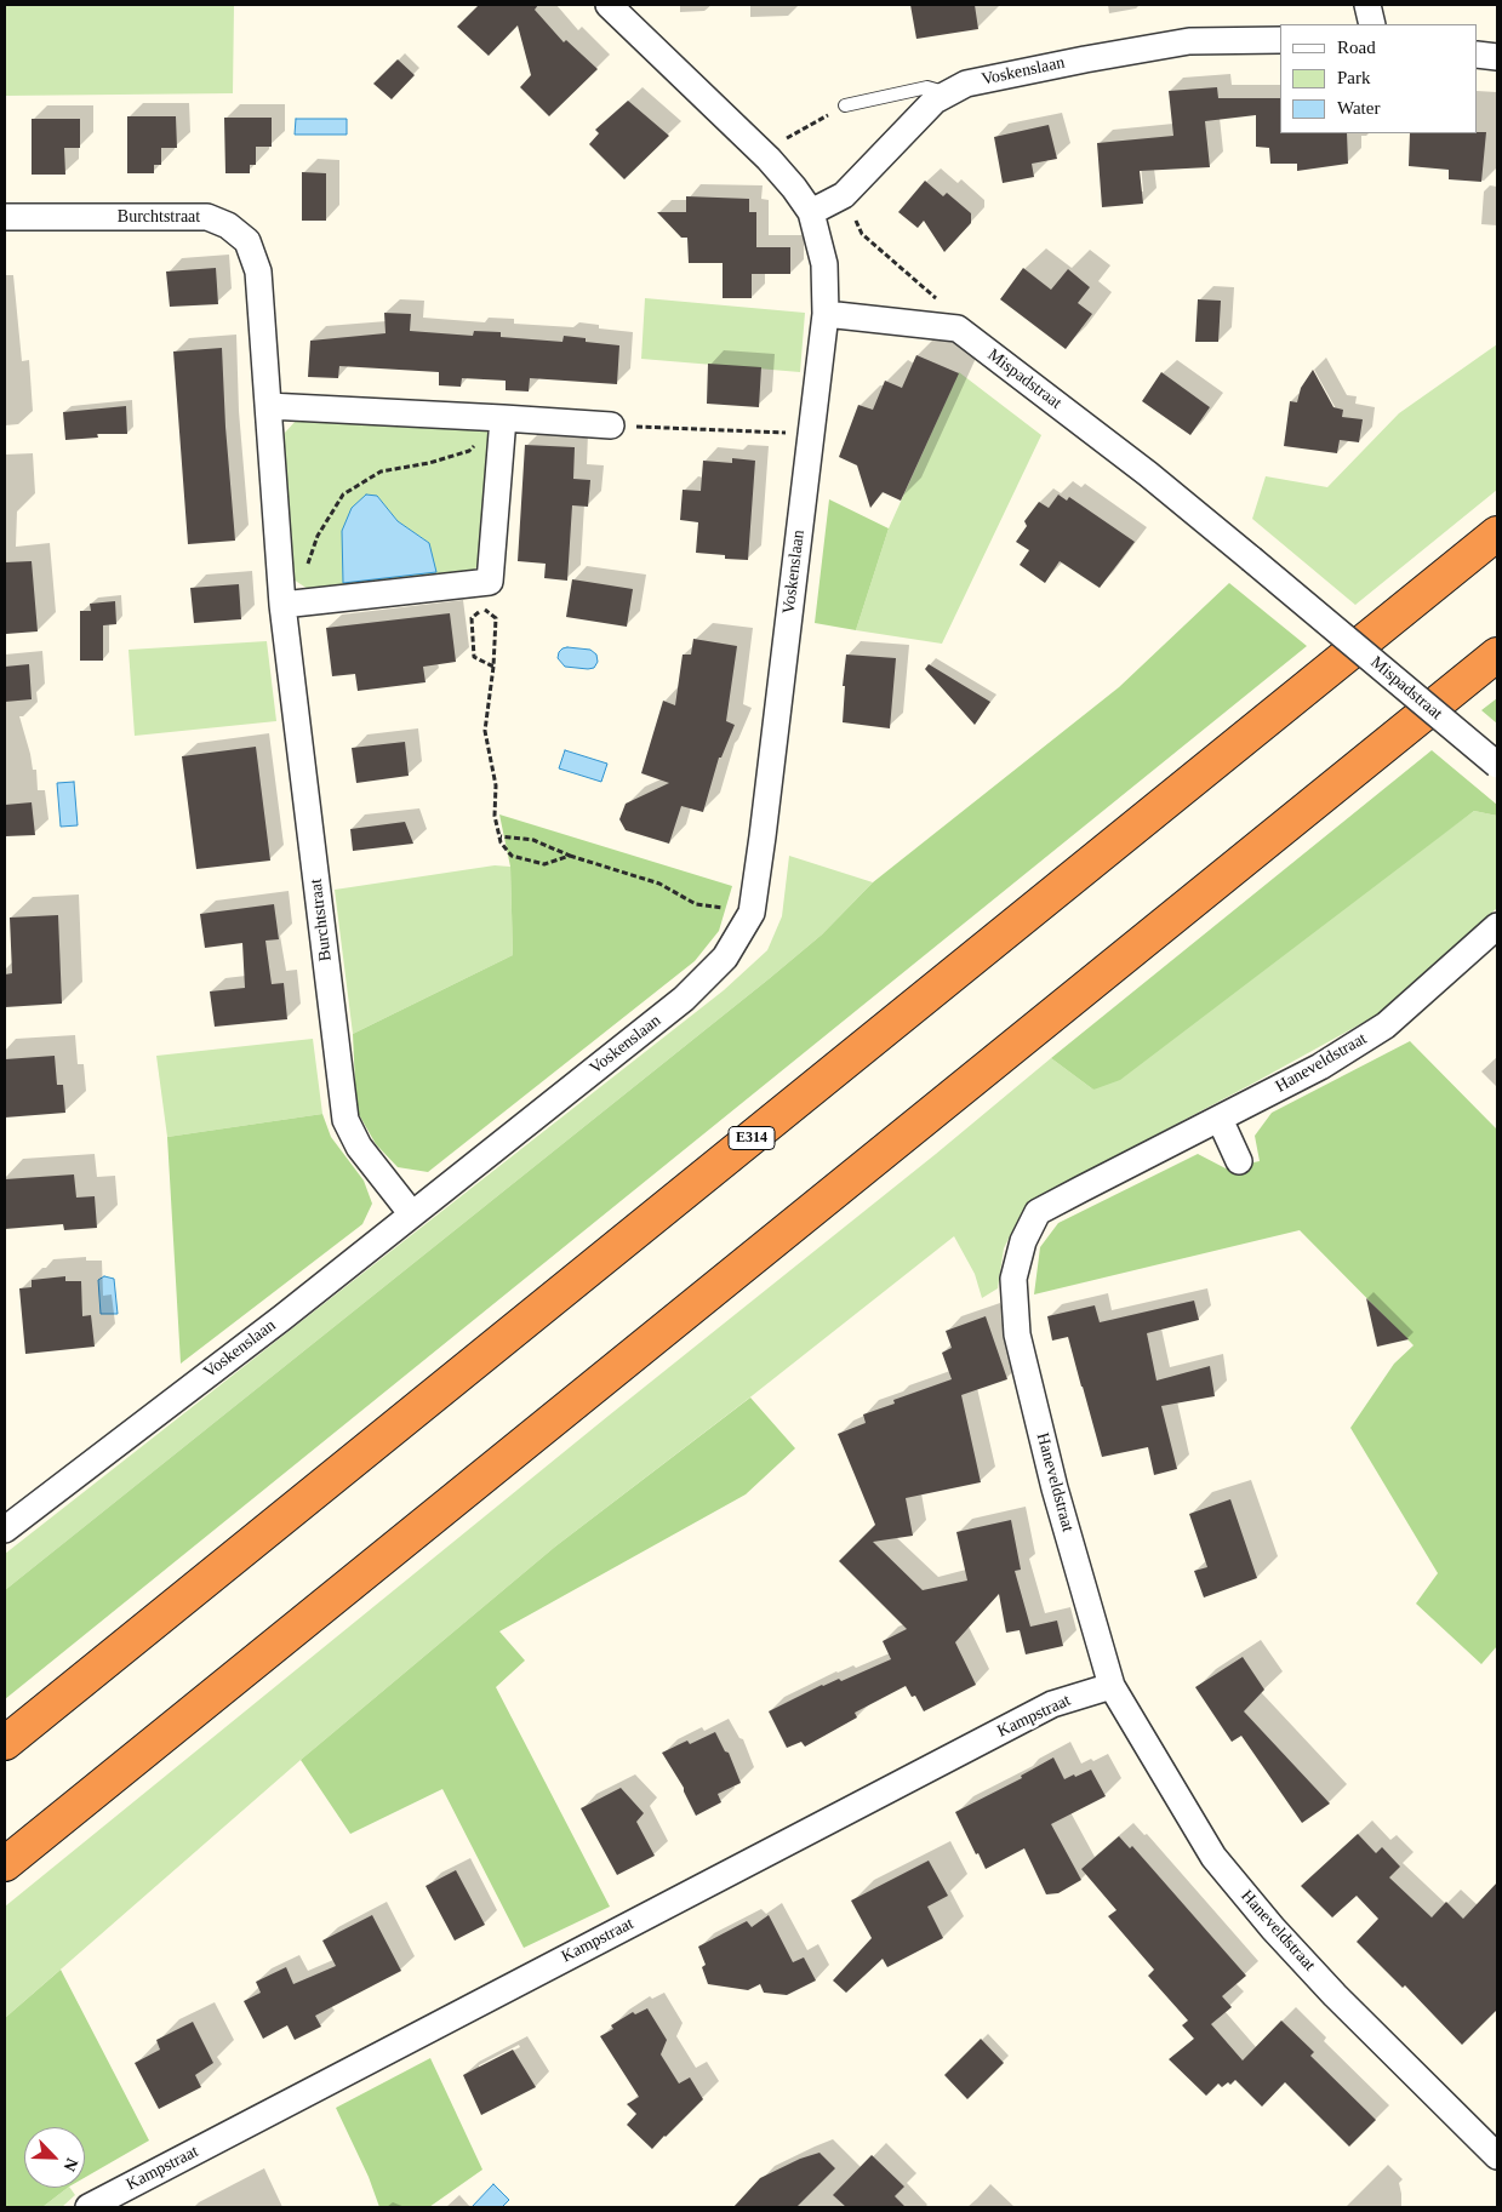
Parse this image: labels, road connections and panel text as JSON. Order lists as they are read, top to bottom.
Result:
{
  "streets": {
    "highway": ["E314"],
    "street": [
      "Voskenslaan",
      "Burchtstraat",
      "Mispadstraat",
      "Haneveldstraat",
      "Kampstraat"
    ]
  },
  "crossings": [
    ["Voskenslaan", "Burchtstraat"],
    ["Voskenslaan", "Mispadstraat"],
    ["Haneveldstraat", "Kampstraat"]
  ],
  "legend": ["Road", "Park", "Water"],
  "north": "bottom right"
}
